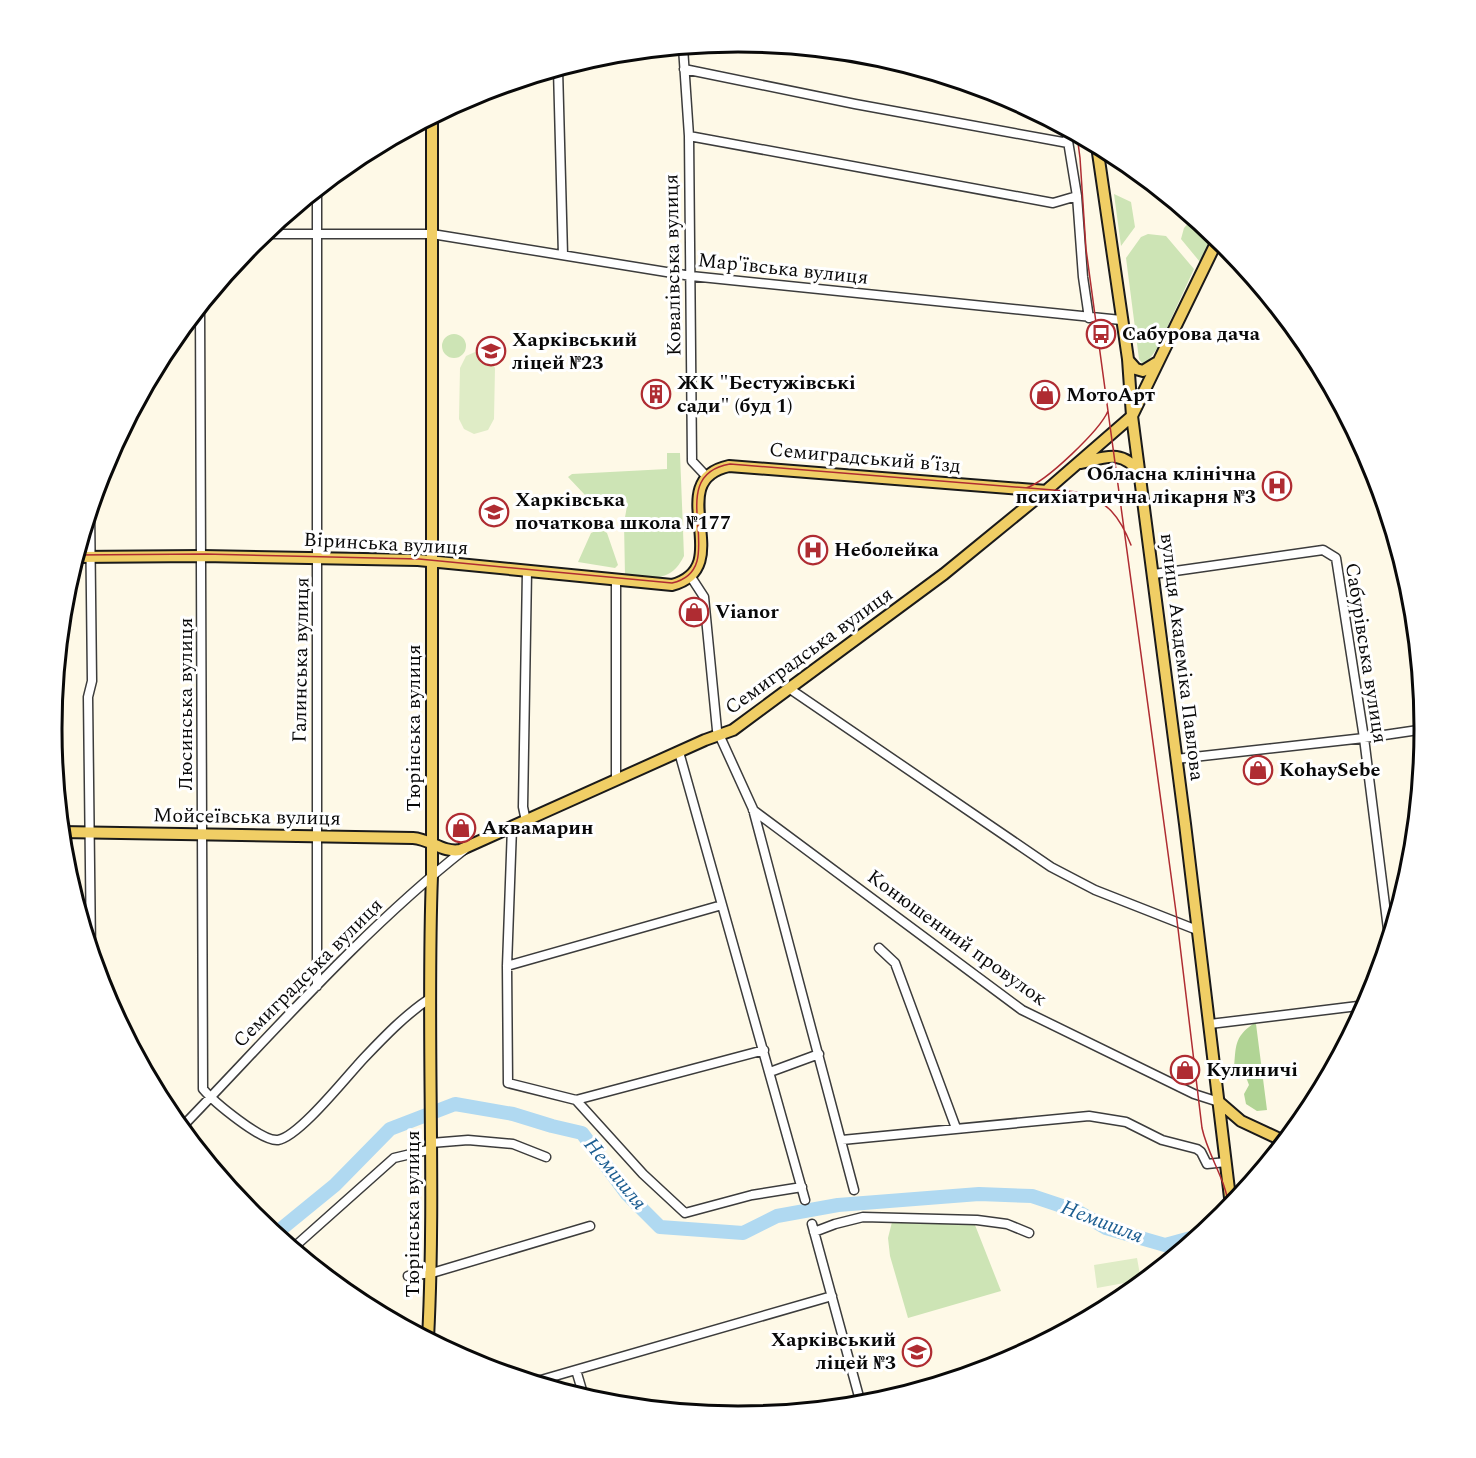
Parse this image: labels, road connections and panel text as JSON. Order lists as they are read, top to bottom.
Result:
{
  "streets": {
    "main road": [
      "Семиградський в’їзд",
      "Віринська вулиця",
      "Семиградська вулиця",
      "вулиця Академіка Павлова",
      "Тюрінська вулиця",
      "Мойсеївська вулиця"
    ],
    "street": [
      "Ковалівська вулиця",
      "Мар'ївська вулиця",
      "Сабурівська вулиця",
      "Галинська вулиця",
      "Люсинська вулиця",
      "Конюшенний провулок"
    ]
  },
  "crossings": [
    ["Ковалівська вулиця", "Мар'ївська вулиця"],
    ["Ковалівська вулиця", "Семиградський в’їзд"],
    ["Мар'ївська вулиця", "вулиця Академіка Павлова"],
    ["Мар'ївська вулиця", "Галинська вулиця"],
    ["Мар'ївська вулиця", "Тюрінська вулиця"],
    ["Семиградський в’їзд", "Семиградська вулиця"],
    ["Віринська вулиця", "Галинська вулиця"],
    ["Віринська вулиця", "Люсинська вулиця"],
    ["Віринська вулиця", "Тюрінська вулиця"],
    ["Семиградська вулиця", "вулиця Академіка Павлова"],
    ["Семиградська вулиця", "Галинська вулиця"],
    ["Семиградська вулиця", "Люсинська вулиця"],
    ["Семиградська вулиця", "Тюрінська вулиця"],
    ["Сабурівська вулиця", "вулиця Академіка Павлова"],
    ["вулиця Академіка Павлова", "Конюшенний провулок"],
    ["Галинська вулиця", "Мойсеївська вулиця"],
    ["Люсинська вулиця", "Мойсеївська вулиця"],
    ["Тюрінська вулиця", "Мойсеївська вулиця"]
  ],
  "water": ["Немишля"],
  "places": {
    "bus stop": ["Сабурова дача"],
    "school or university": ["Харківський ліцей №23", "Харківська початкова школа №177", "Харківський ліцей №3"],
    "building": ["ЖК \"Бестужівські сади\" (буд 1)"],
    "shop": [
      "МотоАрт",
      "Vianor",
      "KohaySebe",
      "Аквамарин",
      "Кулиничі"
    ],
    "hospital": ["Обласна клінічна психіатрична лікарня №3", "Неболейка"]
  }
}
